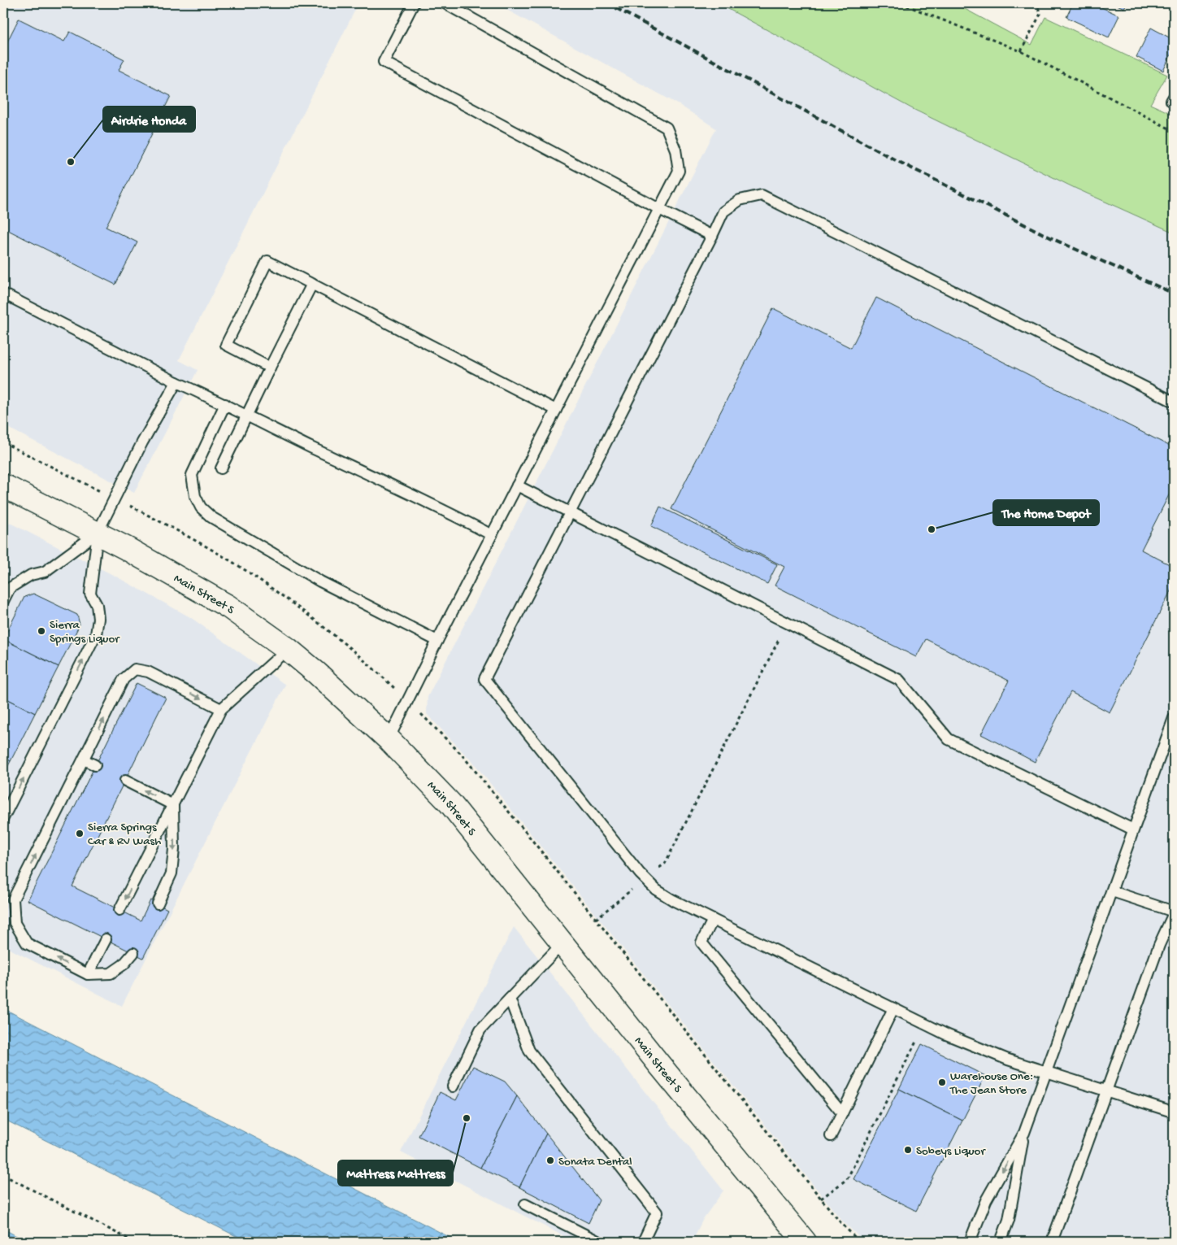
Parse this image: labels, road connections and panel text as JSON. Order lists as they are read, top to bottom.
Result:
{
  "streets": {
    "main road": ["Main Street S"]
  },
  "places": [
    "Airdrie Honda",
    "The Home Depot",
    "Sierra Springs Liquor",
    "Sierra Springs Car & RV Wash",
    "Warehouse One: The Jean Store",
    "Mattress Mattress",
    "Sobeys Liquor",
    "Sonata Dental"
  ]
}
